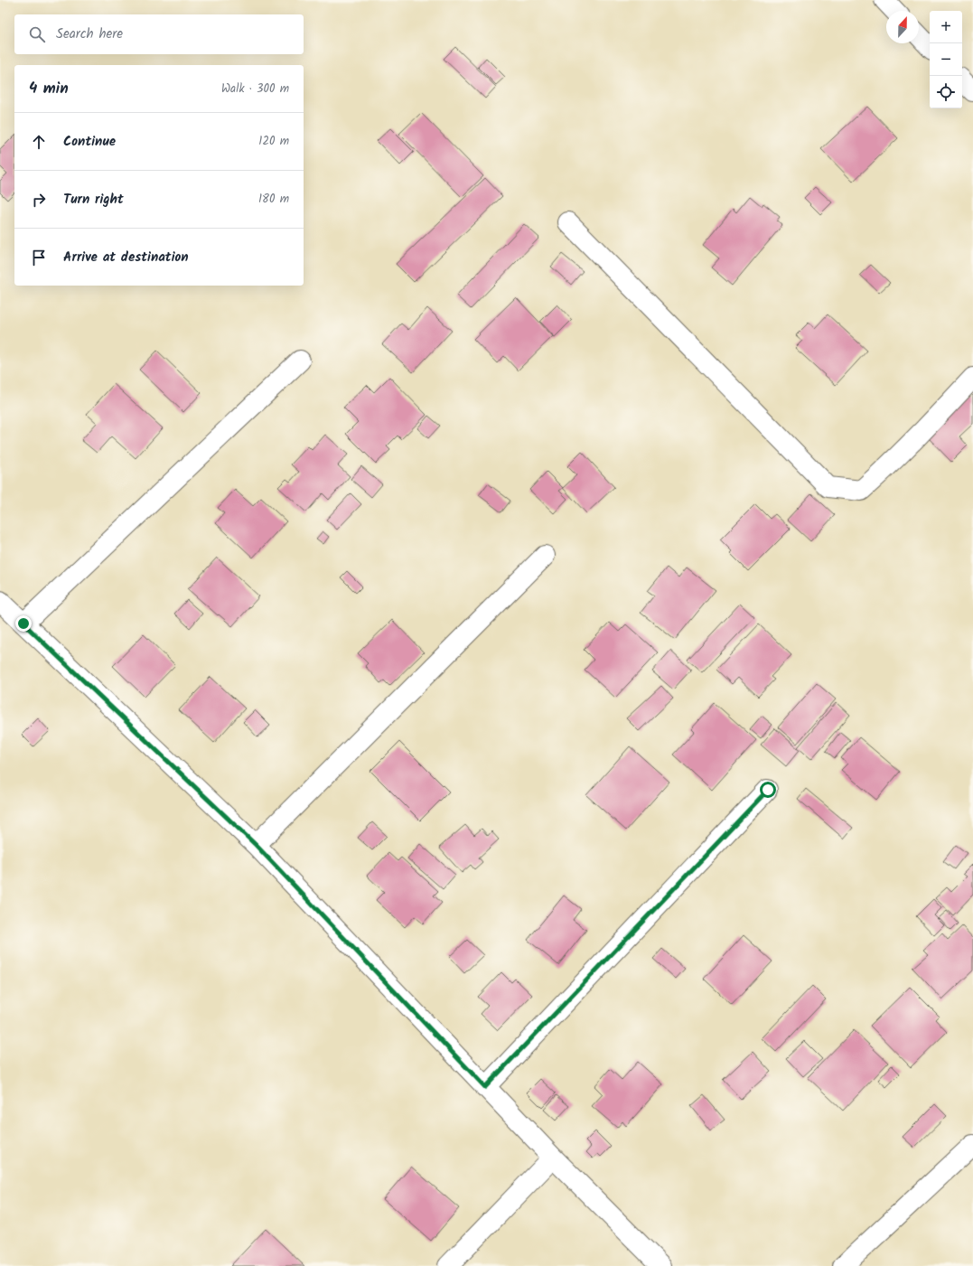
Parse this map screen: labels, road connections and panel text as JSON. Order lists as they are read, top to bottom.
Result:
{
  "north": "top",
  "page": {
    "map_buttons": ["+", "−"],
    "search": "Search here",
    "heading": ["4 min", "Walk · 300 m"],
    "list": [
      ["Continue", "120 m"],
      ["Turn right", "180 m"],
      "Arrive at destination"
    ]
  }
}
